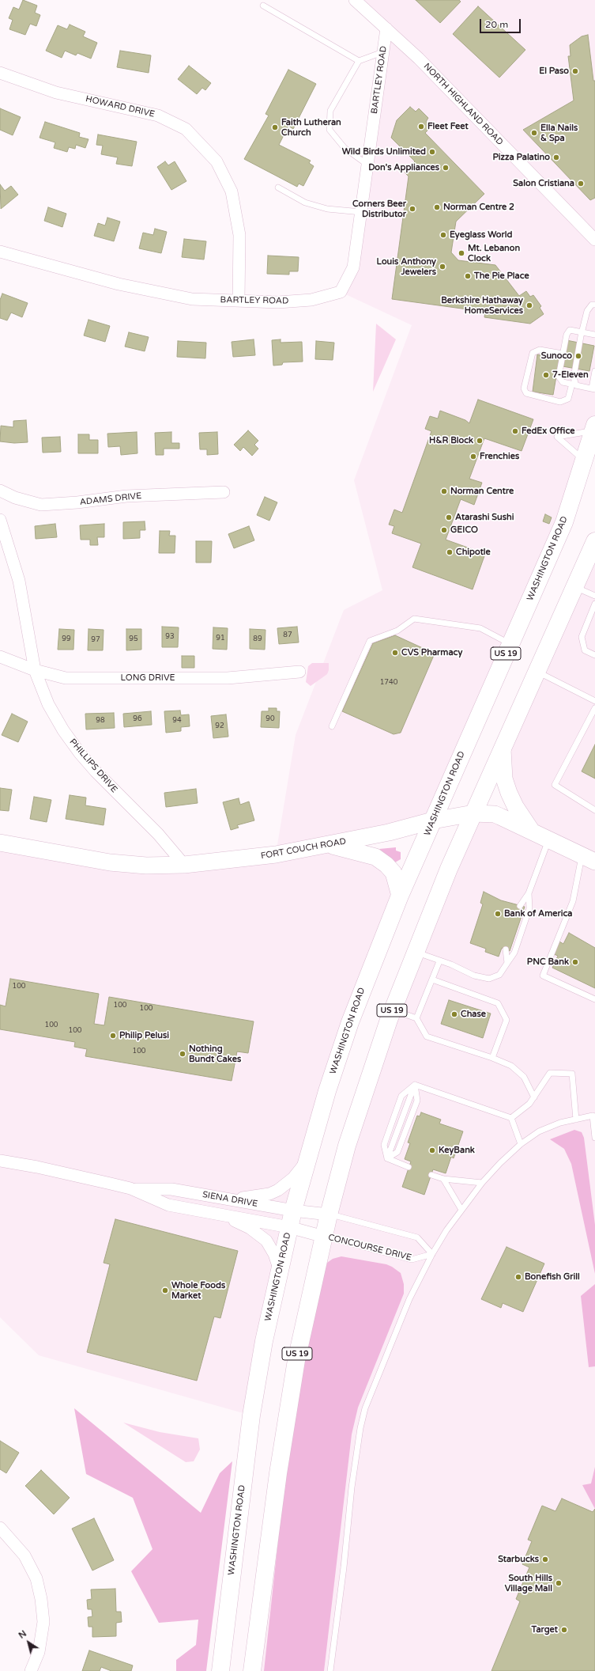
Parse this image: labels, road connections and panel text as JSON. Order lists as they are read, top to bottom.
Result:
{
  "streets": {
    "main road": ["WASHINGTON ROAD", "US 19"],
    "street": [
      "BARTLEY ROAD",
      "NORTH HIGHLAND ROAD",
      "HOWARD DRIVE",
      "ADAMS DRIVE",
      "LONG DRIVE",
      "PHILLIPS DRIVE",
      "FORT COUCH ROAD",
      "SIENA DRIVE",
      "CONCOURSE DRIVE"
    ]
  },
  "crossings": [
    ["BARTLEY ROAD", "NORTH HIGHLAND ROAD"],
    ["BARTLEY ROAD", "HOWARD DRIVE"],
    ["WASHINGTON ROAD", "FORT COUCH ROAD"],
    ["WASHINGTON ROAD", "SIENA DRIVE"],
    ["WASHINGTON ROAD", "CONCOURSE DRIVE"],
    ["US 19", "FORT COUCH ROAD"],
    ["US 19", "SIENA DRIVE"],
    ["US 19", "CONCOURSE DRIVE"],
    ["LONG DRIVE", "PHILLIPS DRIVE"],
    ["PHILLIPS DRIVE", "FORT COUCH ROAD"],
    ["SIENA DRIVE", "CONCOURSE DRIVE"]
  ],
  "places": [
    "El Paso",
    "Fleet Feet",
    "Faith Lutheran Church",
    "Ella Nails & Spa",
    "Wild Birds Unlimited",
    "Pizza Palatino",
    "Don's Appliances",
    "Salon Cristiana",
    "Norman Centre 2",
    "Corners Beer Distributor",
    "Eyeglass World",
    "Mt. Lebanon Clock",
    "Louis Anthony Jewelers",
    "The Pie Place",
    "Berkshire Hathaway HomeServices",
    "Sunoco",
    "7-Eleven",
    "FedEx Office",
    "H&R Block",
    "Frenchies",
    "Norman Centre",
    "Atarashi Sushi",
    "GEICO",
    "Chipotle",
    "CVS Pharmacy",
    "Bank of America",
    "PNC Bank",
    "Chase",
    "Philip Pelusi",
    "Nothing Bundt Cakes",
    "KeyBank",
    "Bonefish Grill",
    "Whole Foods Market",
    "Starbucks",
    "South Hills Village Mall",
    "Target"
  ],
  "house_numbers": [
    "87",
    "93",
    "91",
    "99",
    "95",
    "89",
    "97",
    "1740",
    "96",
    "90",
    "98",
    "94",
    "92",
    "100",
    "100",
    "100",
    "100",
    "100",
    "100"
  ],
  "scale_bar": "20 m",
  "north": "top left"
}
